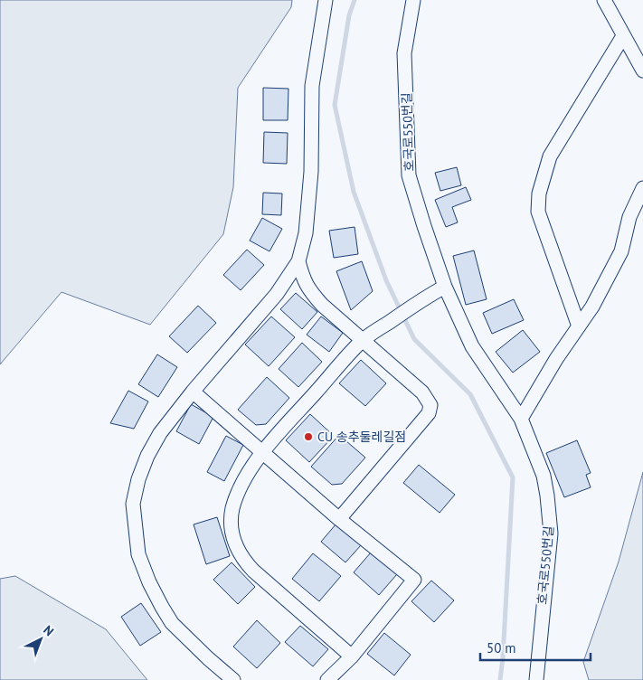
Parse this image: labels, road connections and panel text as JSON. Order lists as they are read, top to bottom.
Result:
{
  "streets": {
    "street": ["호국로550번길"]
  },
  "places": ["CU 송추둘레길점"],
  "scale_bar": "50 m",
  "north": "top right"
}
